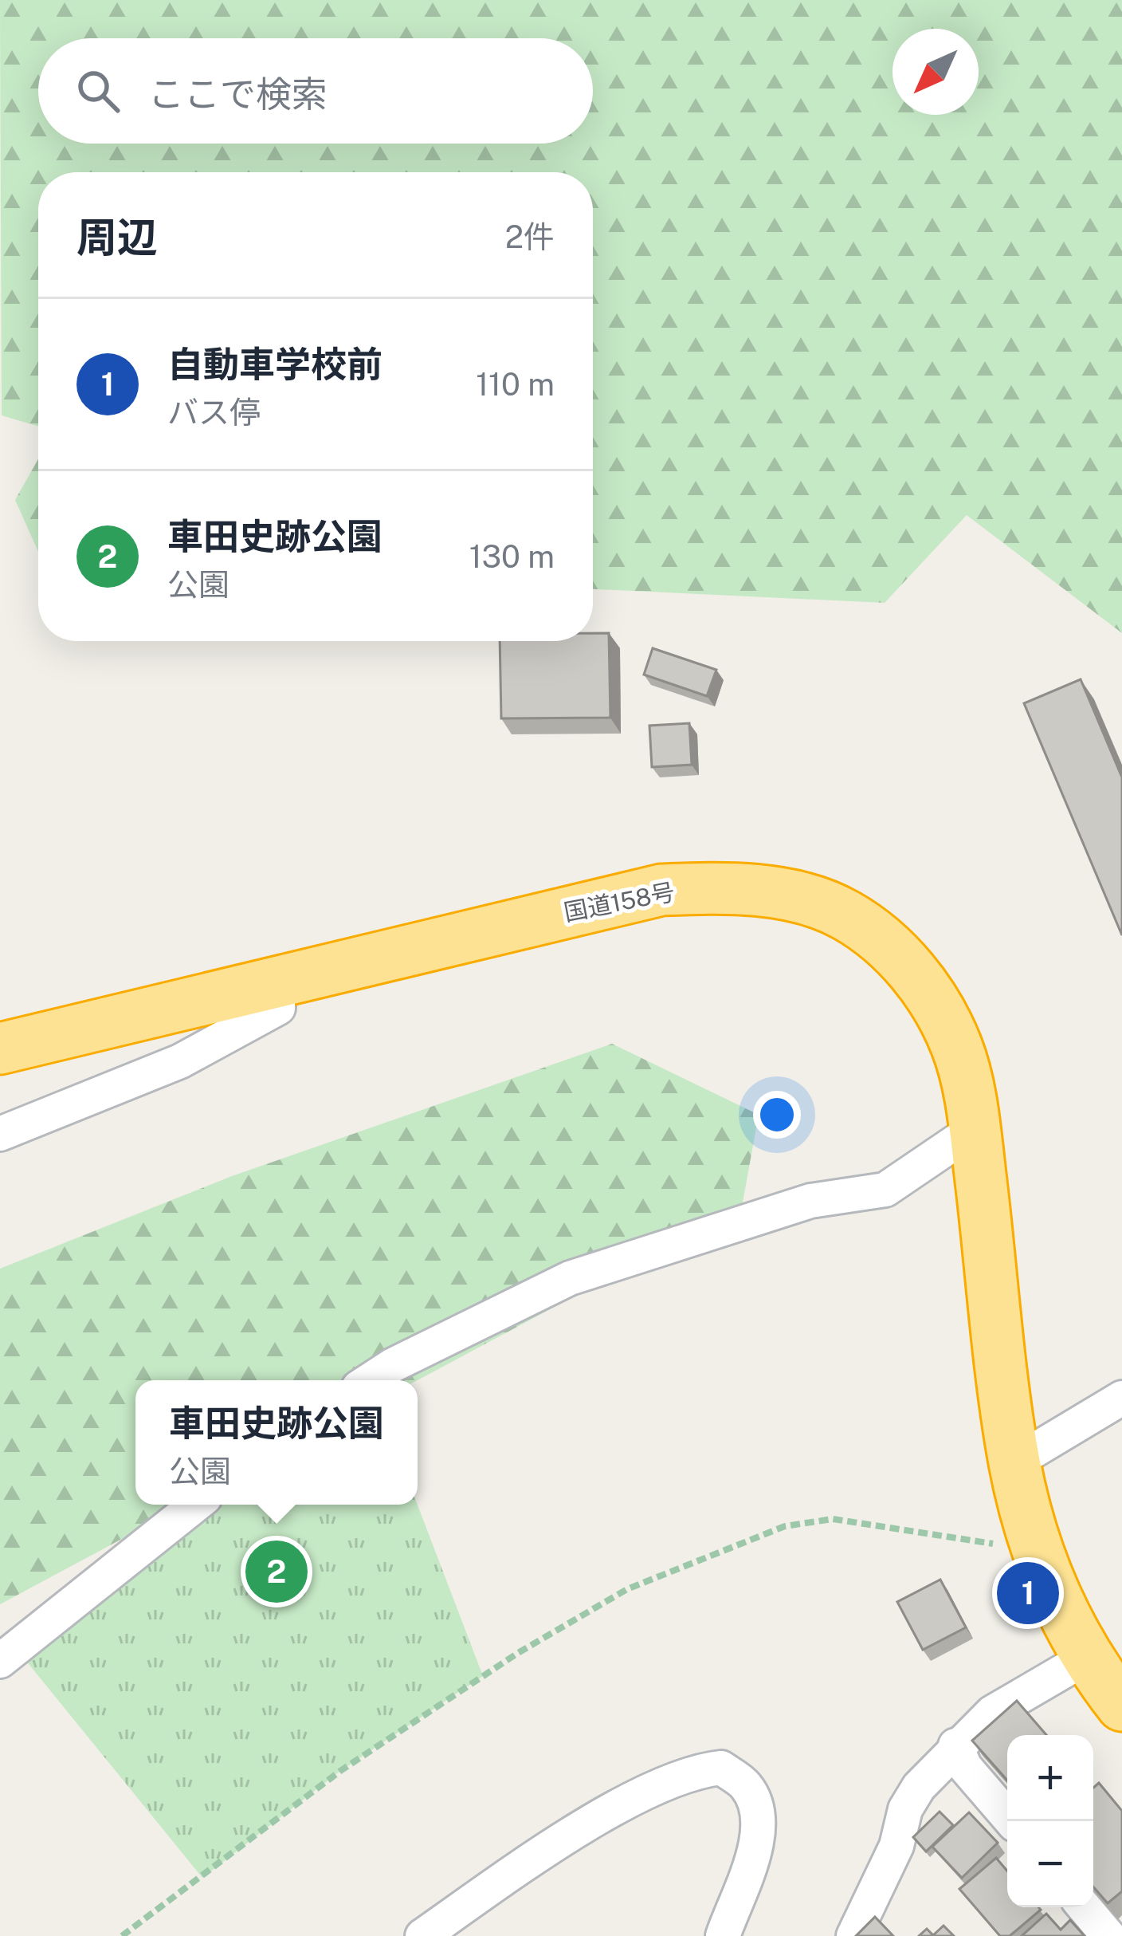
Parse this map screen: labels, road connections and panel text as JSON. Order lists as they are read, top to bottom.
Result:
{
  "streets": {
    "highway": ["国道158号"]
  },
  "north": "bottom left",
  "page": {
    "search": "ここで検索",
    "heading": ["周辺", "2件"],
    "list": [
      {
        "mark": "1",
        "name": "自動車学校前",
        "note": "バス停",
        "value": "110 m"
      },
      {
        "mark": "2",
        "name": "車田史跡公園",
        "note": "公園",
        "value": "130 m"
      }
    ],
    "popup": ["車田史跡公園", "公園"],
    "pins": ["2", "1"],
    "map_buttons": ["+", "−"]
  }
}
